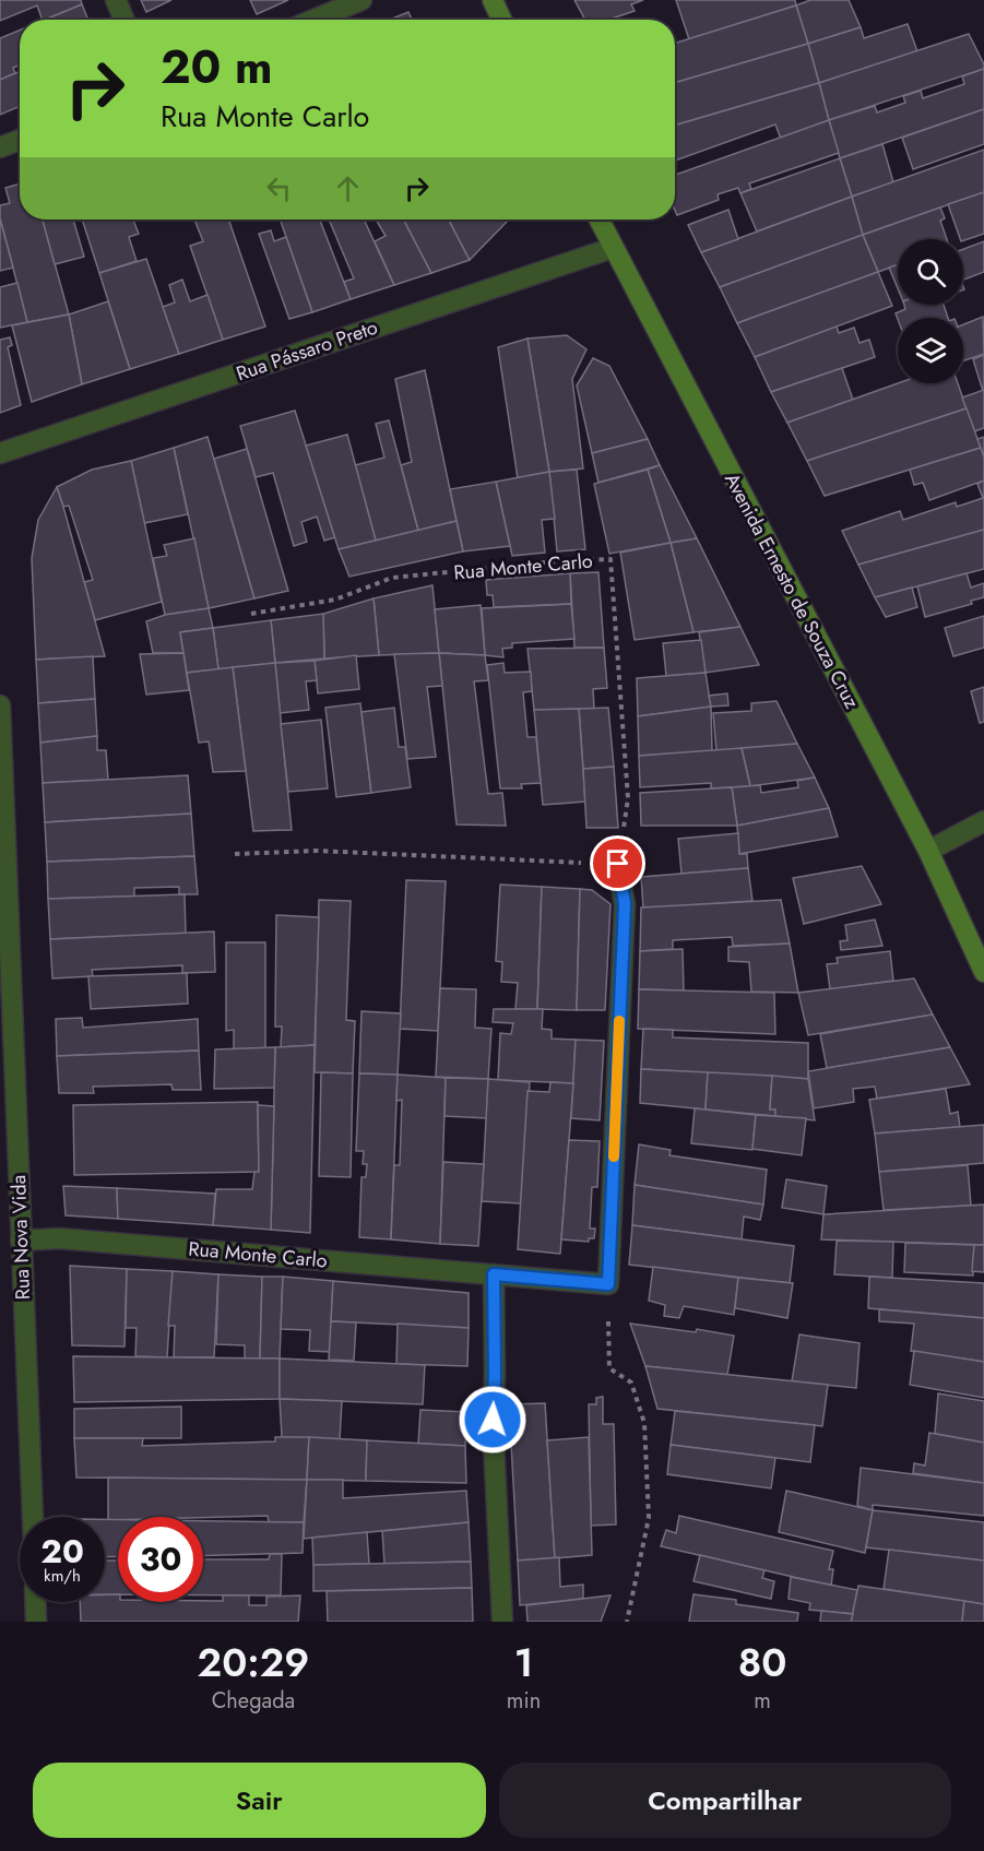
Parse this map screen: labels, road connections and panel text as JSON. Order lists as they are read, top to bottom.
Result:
{
  "streets": {
    "street": [
      "Rua Pássaro Preto",
      "Rua Monte Carlo",
      "Avenida Ernesto de Souza Cruz",
      "Rua Nova Vida"
    ]
  },
  "crossings": [
    ["Rua Pássaro Preto", "Avenida Ernesto de Souza Cruz"],
    ["Rua Monte Carlo", "Rua Nova Vida"]
  ],
  "page": {
    "turn": ["20 m", "Rua Monte Carlo"],
    "speed": "20 km/h",
    "limit": "30",
    "eta": [
      "20:29",
      "Chegada",
      "1",
      "min",
      "80",
      "m"
    ],
    "buttons": ["Sair", "Compartilhar"]
  }
}
